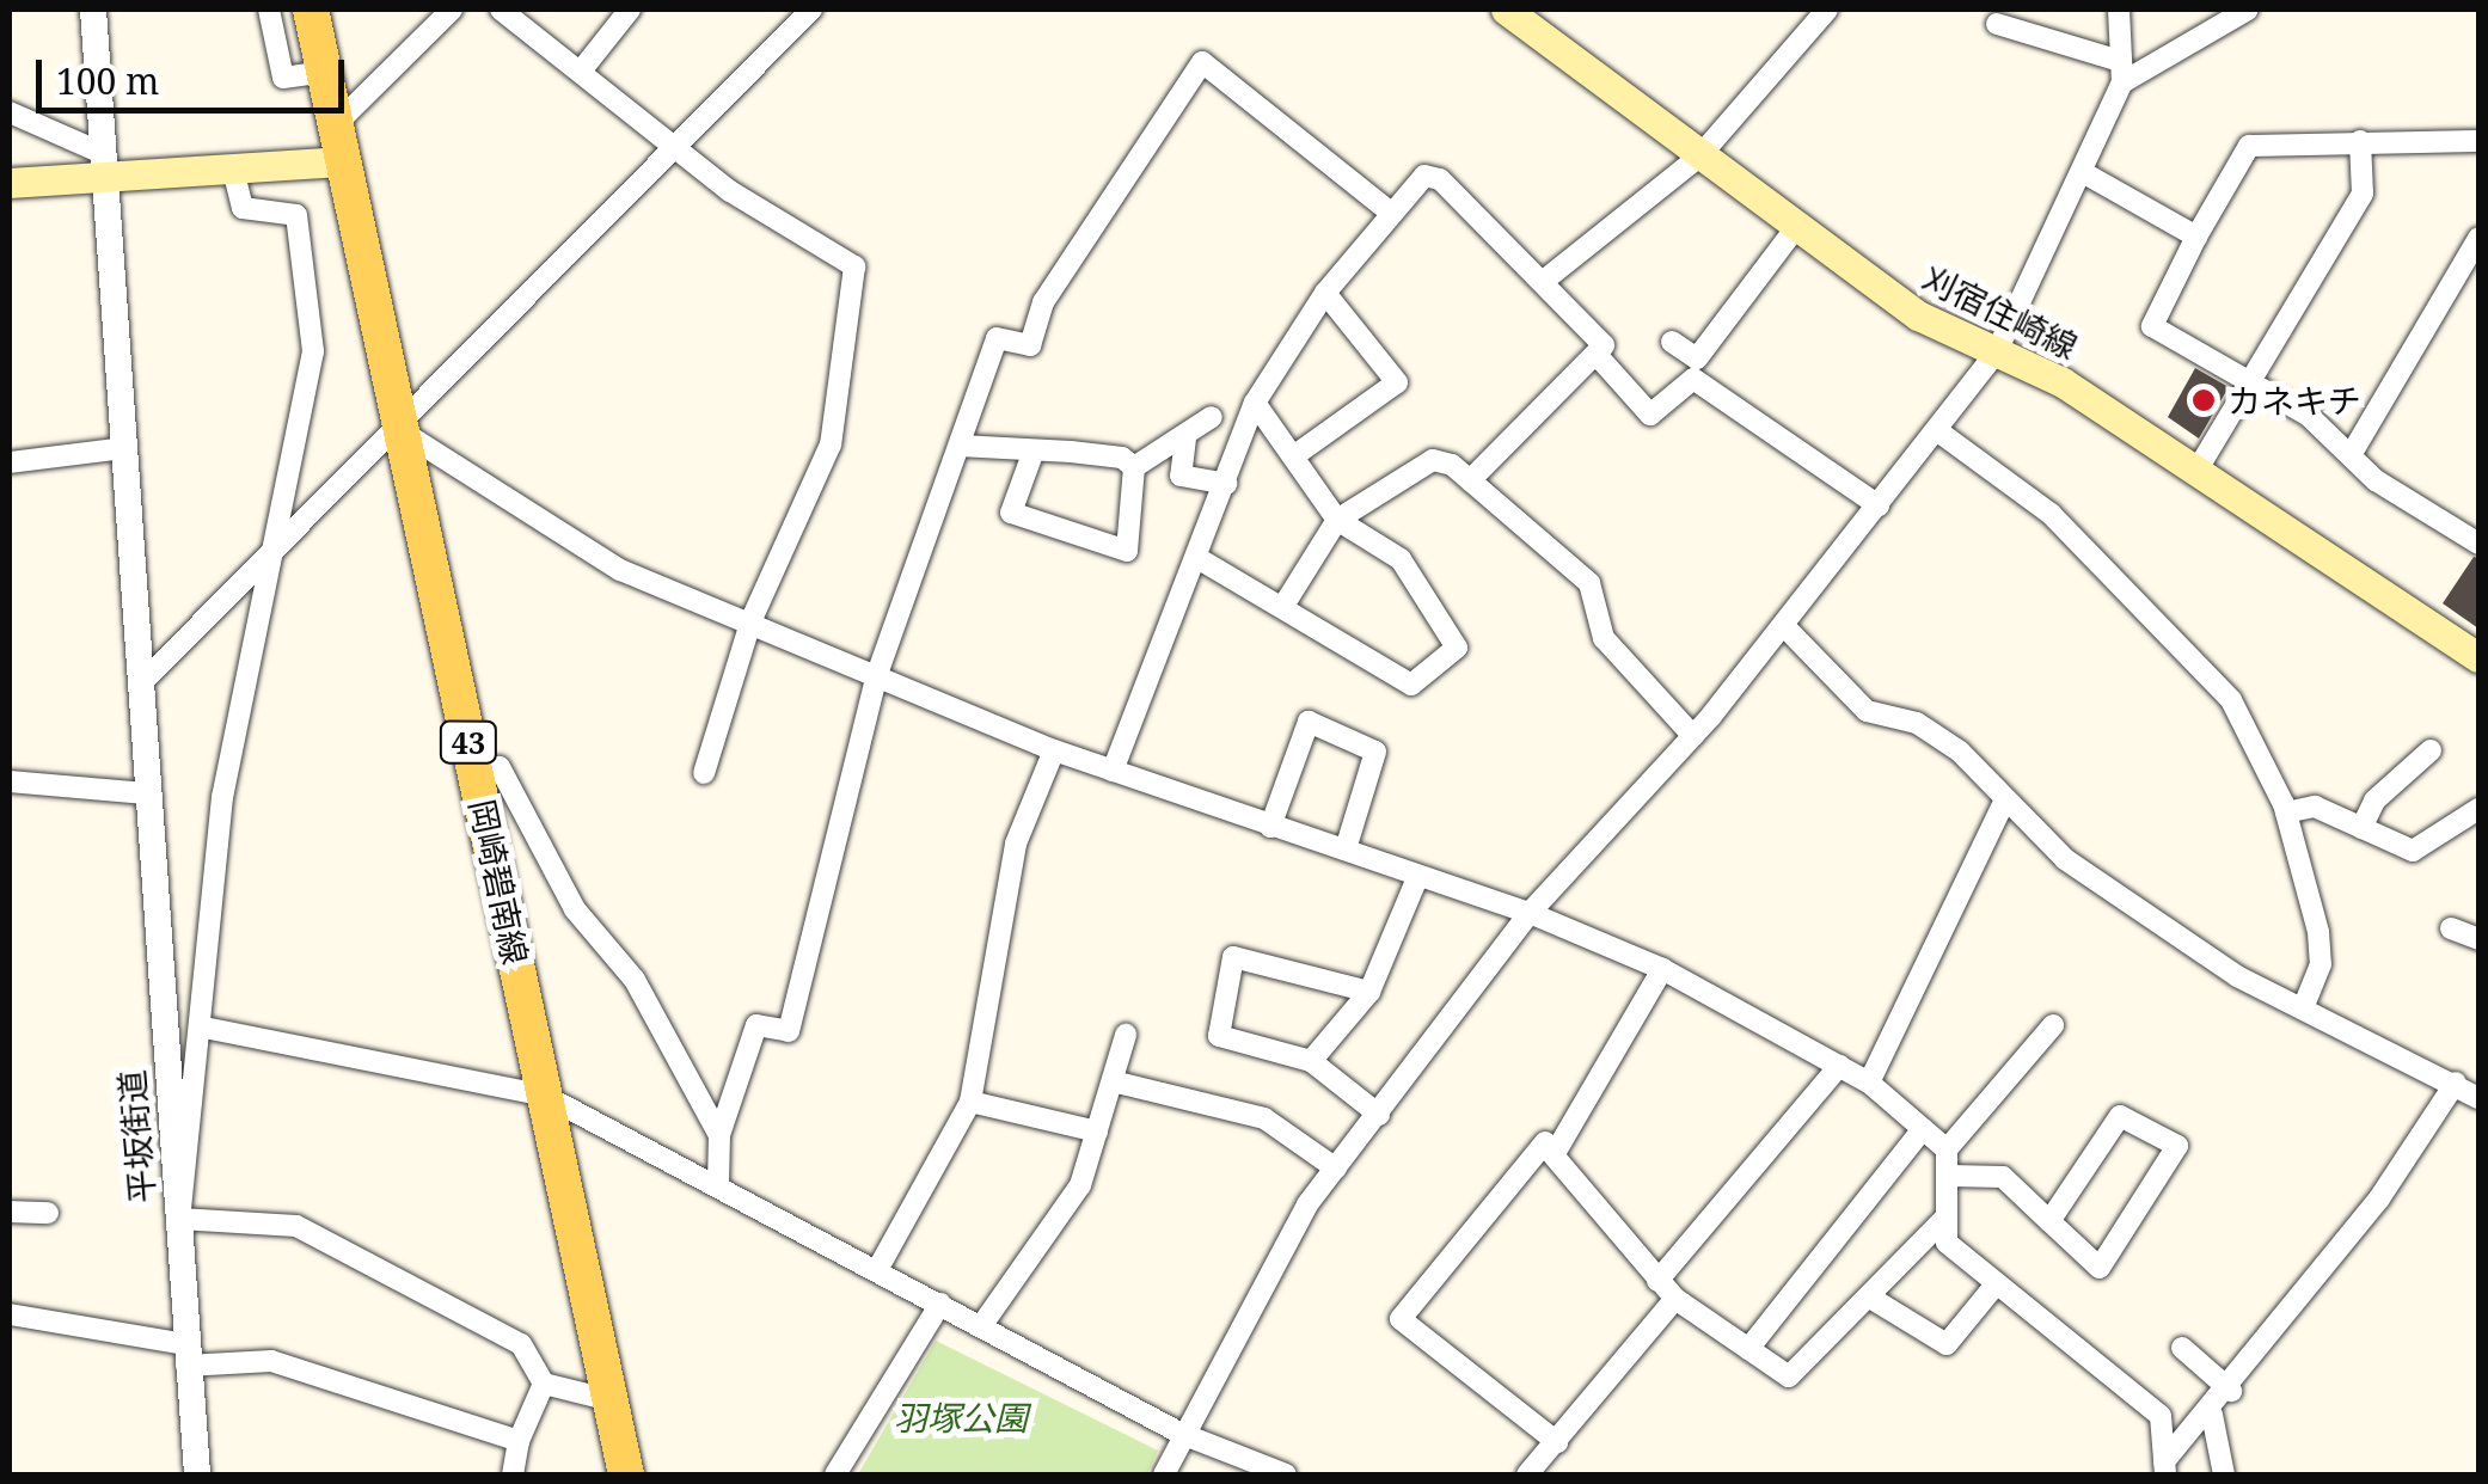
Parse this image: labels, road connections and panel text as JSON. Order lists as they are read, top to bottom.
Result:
{
  "streets": {
    "main road": ["刈宿住崎線", "43", "岡崎碧南線"],
    "street": ["平坂街道"]
  },
  "parks": ["羽塚公園"],
  "places": ["カネキチ"],
  "scale_bar": "100 m"
}
